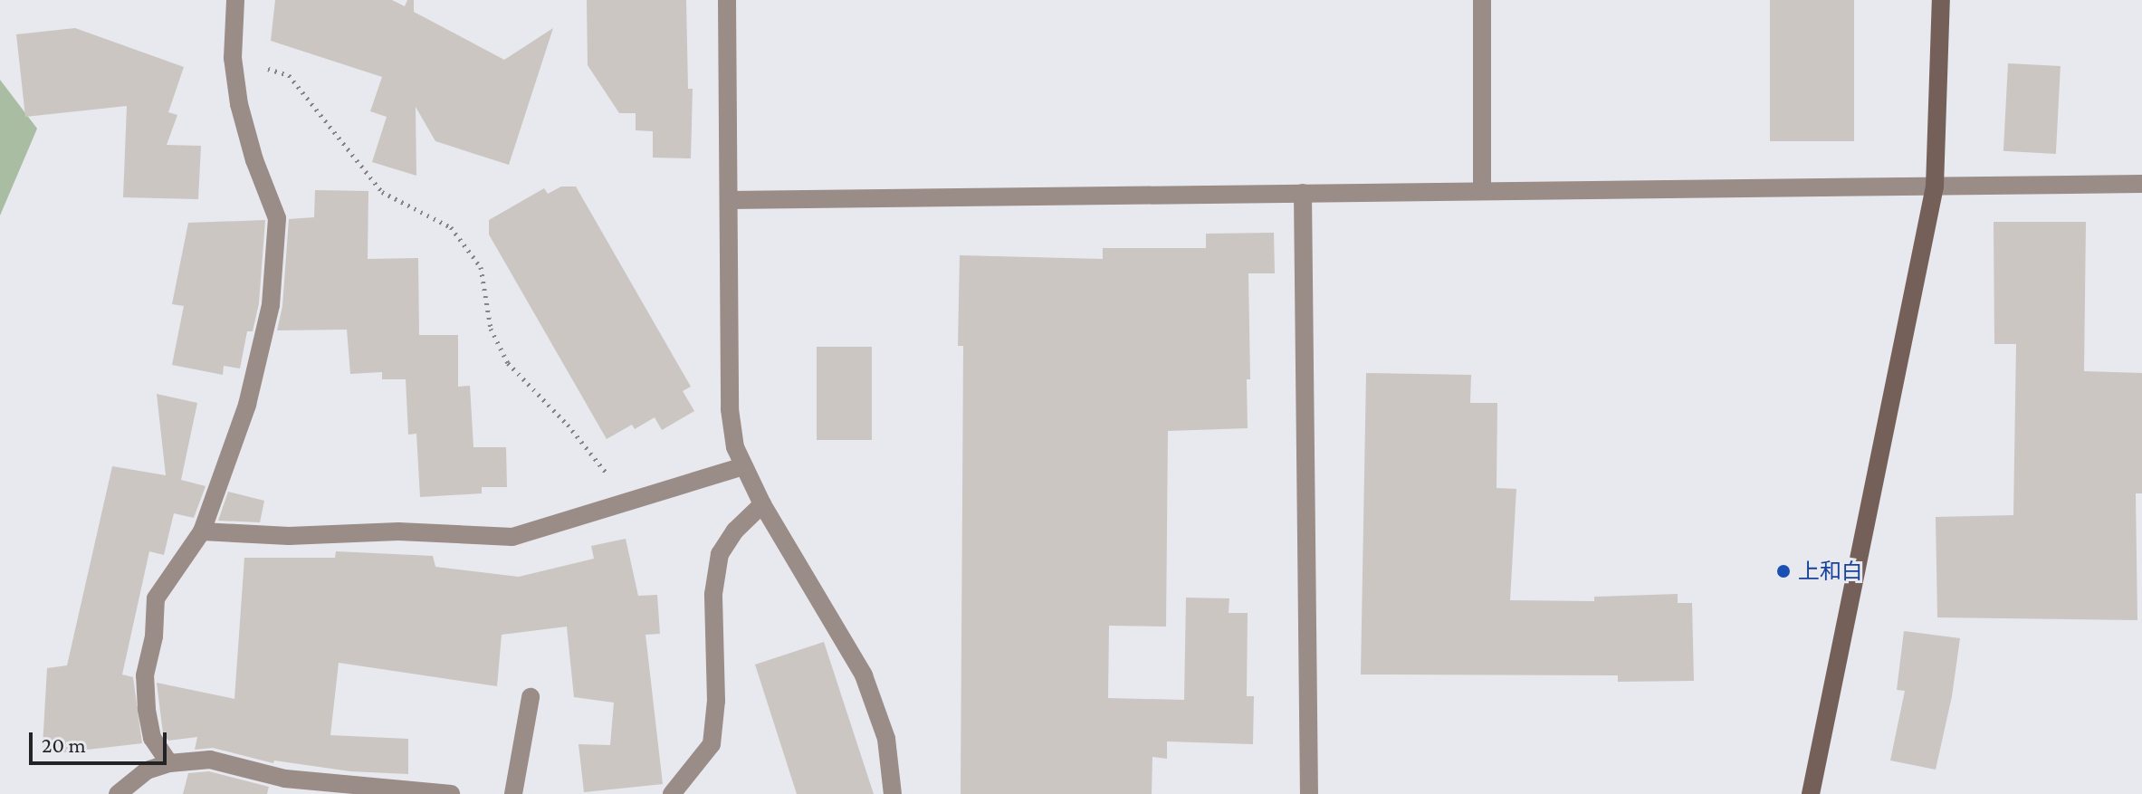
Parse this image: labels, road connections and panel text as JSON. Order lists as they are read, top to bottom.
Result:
{
  "places": ["上和白"],
  "scale_bar": "20 m"
}
